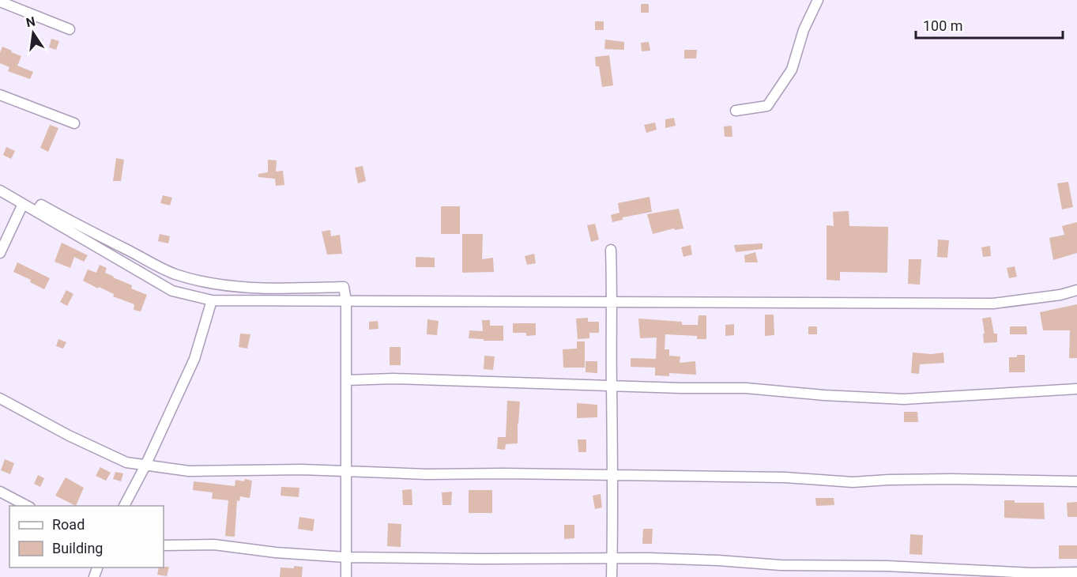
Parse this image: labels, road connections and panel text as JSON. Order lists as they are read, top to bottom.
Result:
{
  "legend": ["Road", "Building"],
  "scale_bar": "100 m",
  "north": "top"
}
